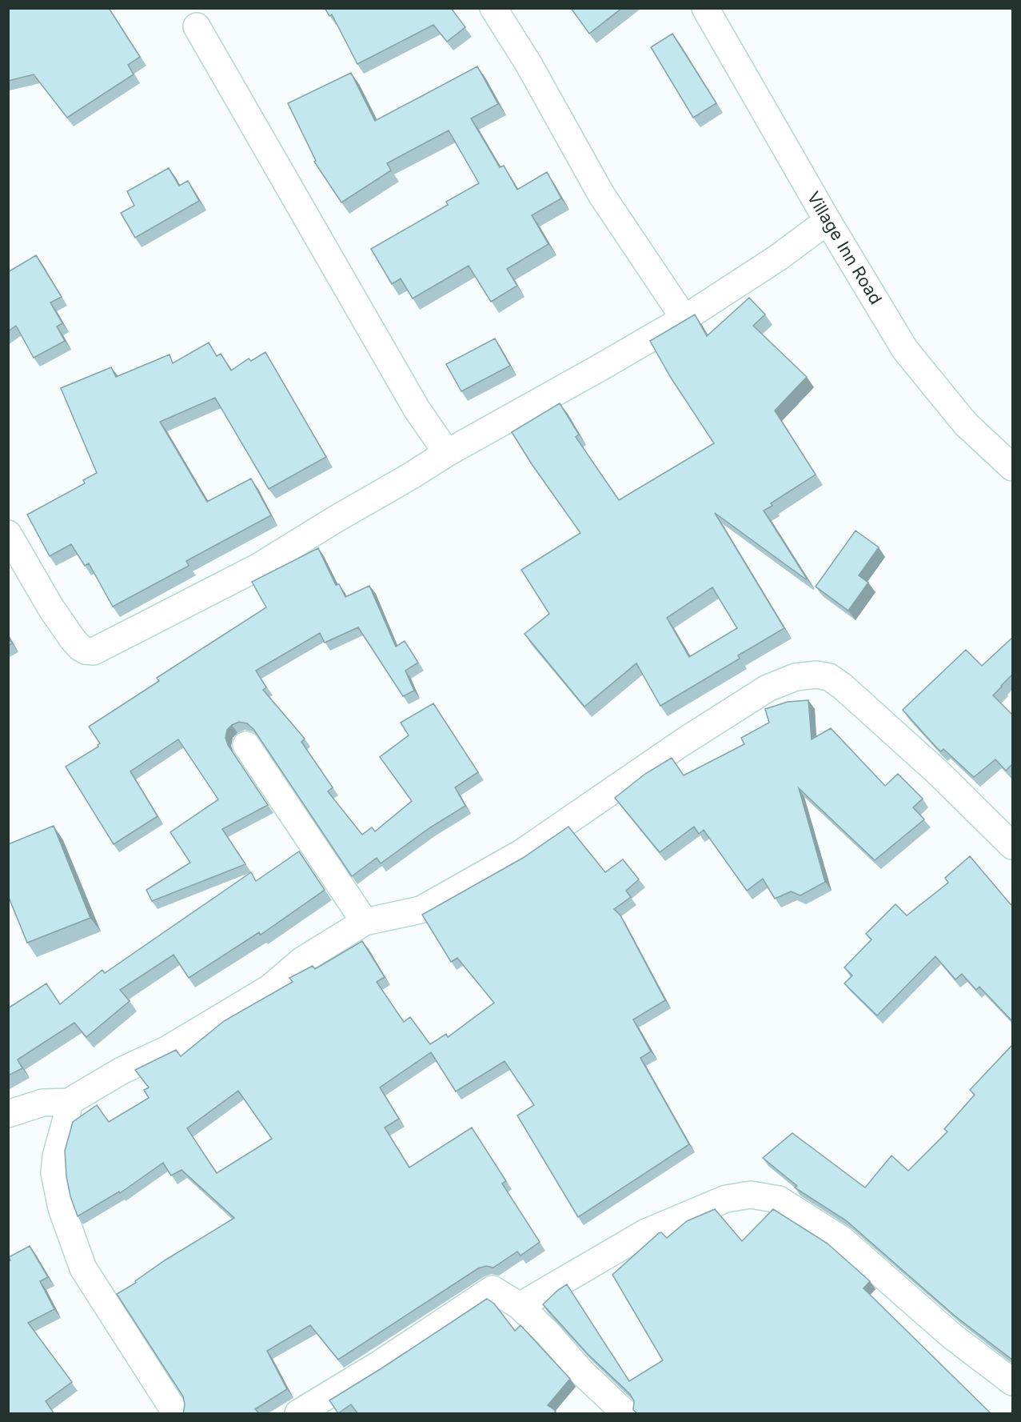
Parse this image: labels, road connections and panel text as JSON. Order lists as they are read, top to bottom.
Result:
{
  "streets": {
    "street": ["Village Inn Road"]
  }
}
